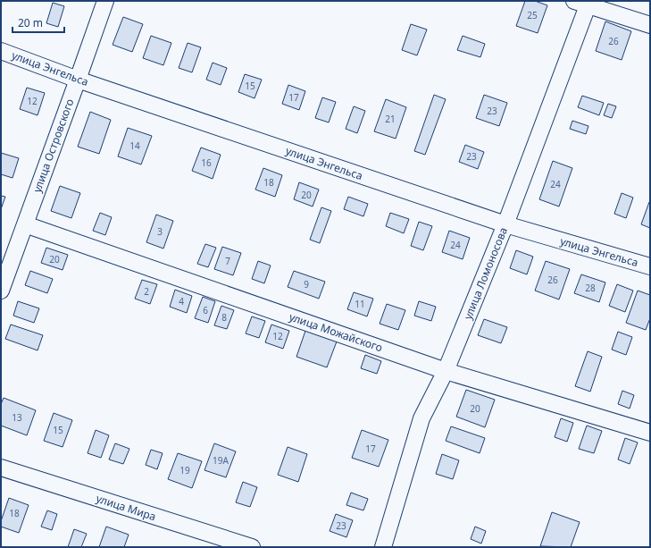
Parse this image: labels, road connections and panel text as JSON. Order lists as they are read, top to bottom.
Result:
{
  "streets": {
    "street": [
      "улица Энгельса",
      "улица Островского",
      "улица Ломоносова",
      "улица Можайского",
      "улица Мира"
    ]
  },
  "crossings": [
    ["улица Энгельса", "улица Островского"],
    ["улица Энгельса", "улица Ломоносова"],
    ["улица Островского", "улица Можайского"],
    ["улица Ломоносова", "улица Можайского"]
  ],
  "house_numbers": [
    "25",
    "26",
    "15",
    "17",
    "12",
    "23",
    "21",
    "14",
    "23",
    "16",
    "18",
    "24",
    "20",
    "3",
    "24",
    "20",
    "7",
    "26",
    "9",
    "28",
    "2",
    "4",
    "11",
    "6",
    "8",
    "12",
    "20",
    "13",
    "15",
    "17",
    "19А",
    "19",
    "18",
    "23"
  ],
  "scale_bar": "20 m"
}
